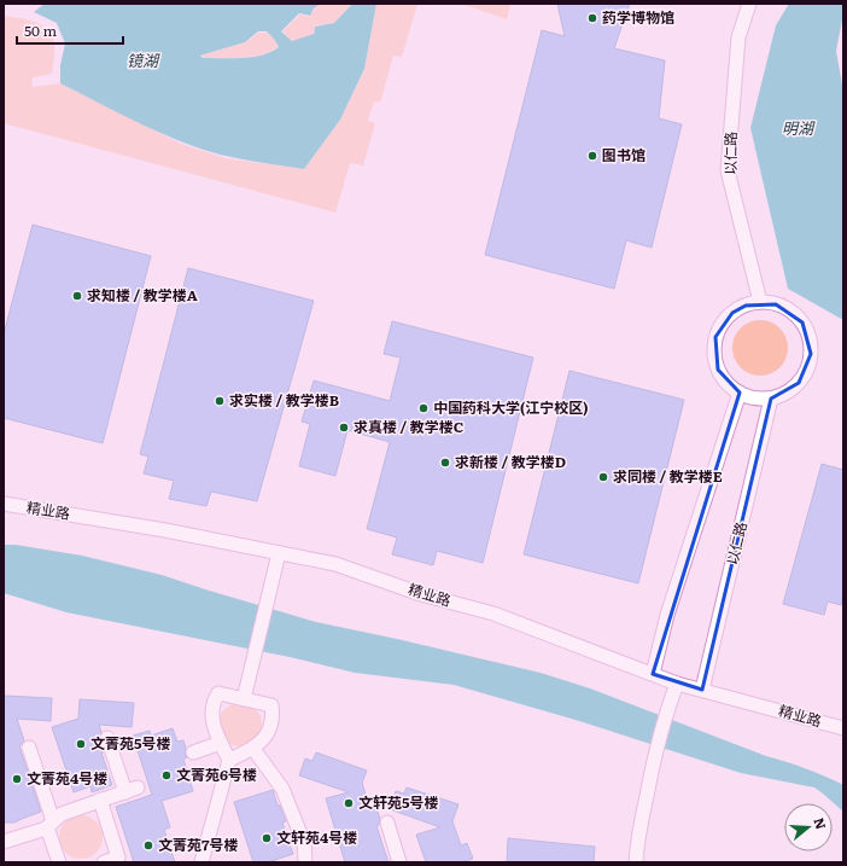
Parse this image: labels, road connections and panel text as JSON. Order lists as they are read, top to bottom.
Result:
{
  "streets": {
    "street": ["以仁路", "精业路"]
  },
  "crossings": [
    ["以仁路", "精业路"]
  ],
  "water": ["镜湖", "明湖"],
  "places": [
    "药学博物馆",
    "图书馆",
    "求知楼 / 教学楼A",
    "求实楼 / 教学楼B",
    "中国药科大学(江宁校区)",
    "求真楼 / 教学楼C",
    "求新楼 / 教学楼D",
    "求同楼 / 教学楼E",
    "文菁苑5号楼",
    "文菁苑6号楼",
    "文菁苑4号楼",
    "文轩苑5号楼",
    "文轩苑4号楼",
    "文菁苑7号楼"
  ],
  "scale_bar": "50 m",
  "north": "right"
}
